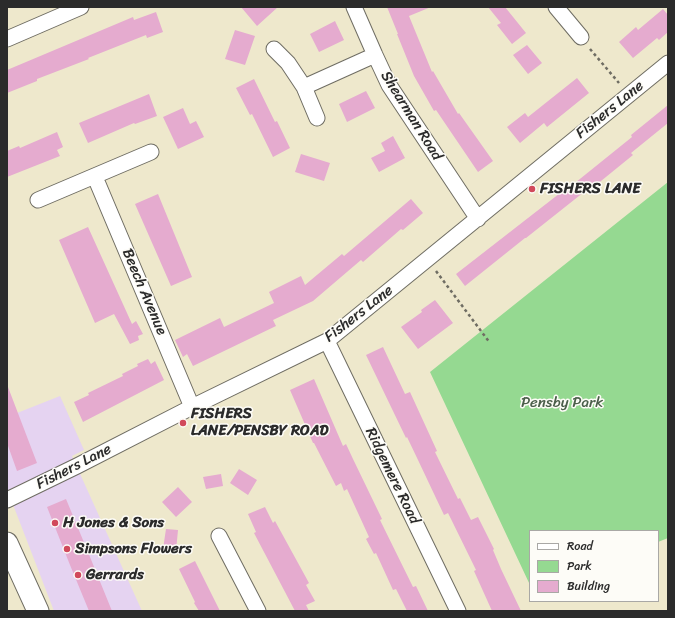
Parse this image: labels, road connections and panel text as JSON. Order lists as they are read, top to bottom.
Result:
{
  "streets": {
    "street": [
      "Fishers Lane",
      "Shearman Road",
      "Beech Avenue",
      "Ridgemere Road"
    ]
  },
  "crossings": [
    ["Fishers Lane", "Shearman Road"],
    ["Fishers Lane", "Beech Avenue"],
    ["Fishers Lane", "Ridgemere Road"]
  ],
  "parks": ["Pensby Park"],
  "places": [
    "FISHERS LANE",
    "FISHERS LANE/PENSBY ROAD",
    "H Jones & Sons",
    "Simpsons Flowers",
    "Gerrards"
  ],
  "legend": ["Road", "Park", "Building"]
}
